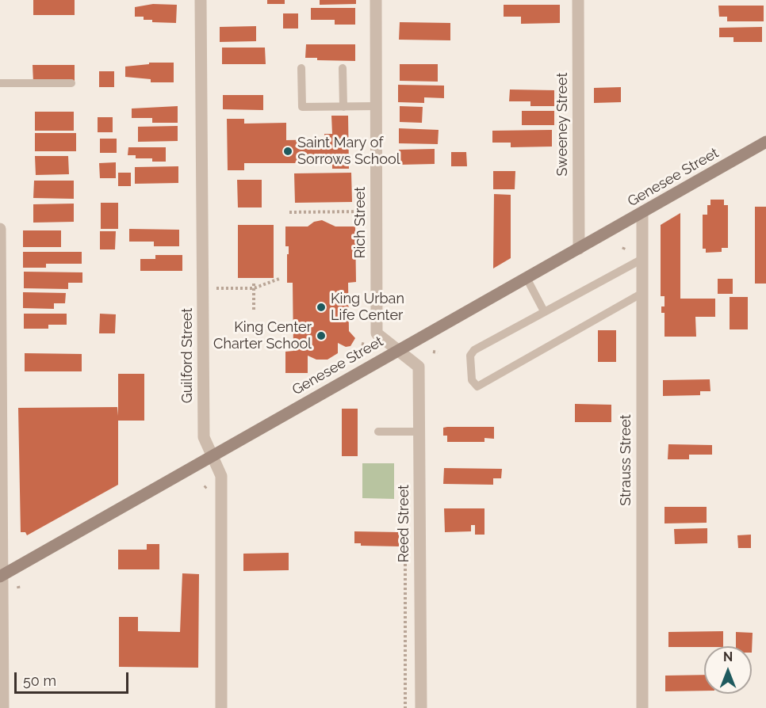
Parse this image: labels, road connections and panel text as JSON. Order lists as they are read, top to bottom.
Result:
{
  "streets": {
    "main road": ["Genesee Street"],
    "street": [
      "Sweeney Street",
      "Rich Street",
      "Guilford Street",
      "Strauss Street",
      "Reed Street"
    ]
  },
  "crossings": [
    ["Sweeney Street", "Genesee Street"],
    ["Genesee Street", "Rich Street"],
    ["Genesee Street", "Guilford Street"],
    ["Genesee Street", "Strauss Street"],
    ["Genesee Street", "Reed Street"],
    ["Rich Street", "Reed Street"]
  ],
  "places": ["Saint Mary of Sorrows School", "King Urban Life Center", "King Center Charter School"],
  "scale_bar": "50 m",
  "north": "top"
}
